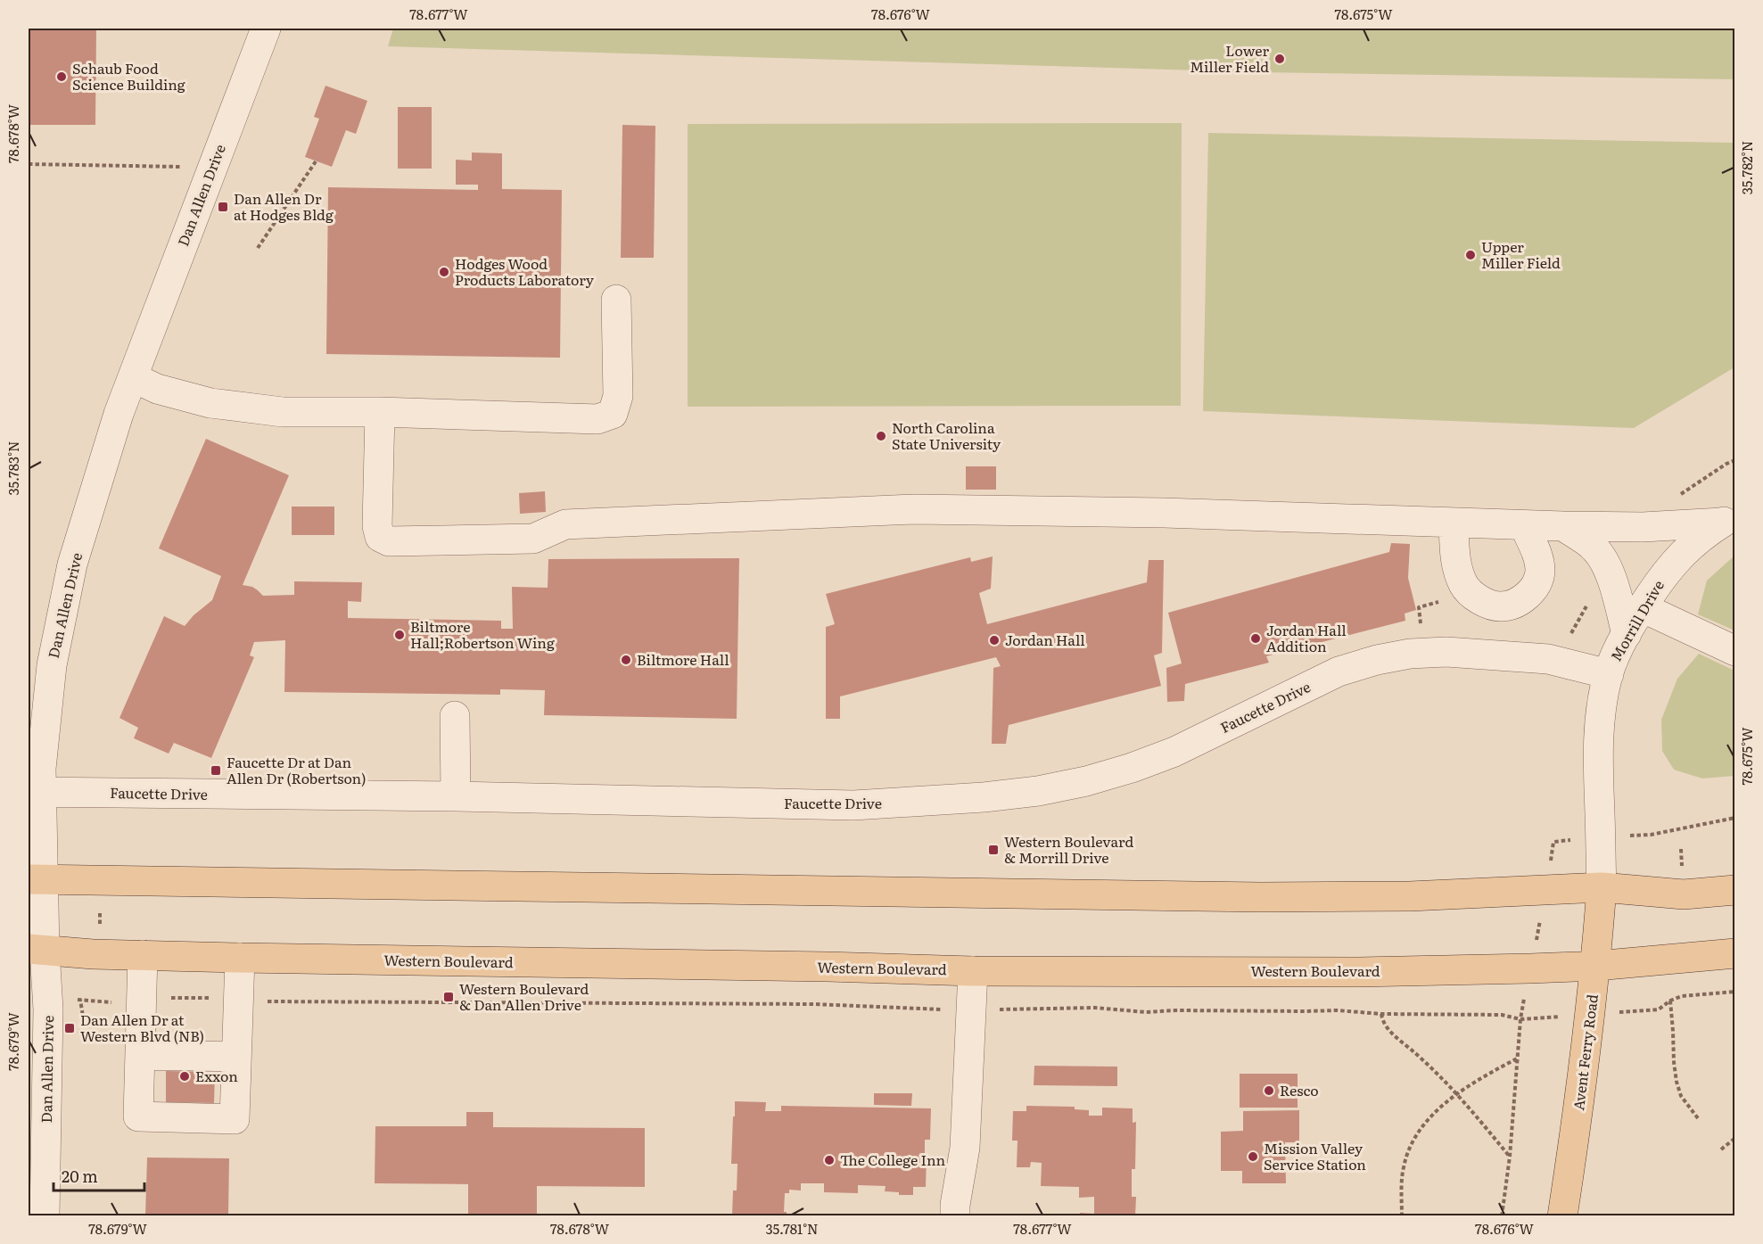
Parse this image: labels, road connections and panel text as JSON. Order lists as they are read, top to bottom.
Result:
{
  "streets": {
    "main road": ["Western Boulevard", "Avent Ferry Road"],
    "street": ["Dan Allen Drive", "Morrill Drive", "Faucette Drive"]
  },
  "crossings": [
    ["Dan Allen Drive", "Faucette Drive"],
    ["Dan Allen Drive", "Western Boulevard"],
    ["Morrill Drive", "Faucette Drive"],
    ["Morrill Drive", "Avent Ferry Road"],
    ["Western Boulevard", "Avent Ferry Road"]
  ],
  "places": {
    "other": [
      "Lower Miller Field",
      "Schaub Food Science Building",
      "Upper Miller Field",
      "Hodges Wood Products Laboratory",
      "North Carolina State University",
      "Biltmore Hall;Robertson Wing",
      "Jordan Hall Addition",
      "Jordan Hall",
      "Biltmore Hall",
      "Exxon",
      "Resco",
      "Mission Valley Service Station",
      "The College Inn"
    ],
    "transit": [
      "Dan Allen Dr at Hodges Bldg",
      "Faucette Dr at Dan Allen Dr (Robertson)",
      "Western Boulevard & Morrill Drive",
      "Western Boulevard & Dan Allen Drive",
      "Dan Allen Dr at Western Blvd (NB)"
    ]
  },
  "scale_bar": "20 m",
  "coordinates": [
    "78.677°W",
    "78.676°W",
    "78.675°W",
    "78.678°W",
    "35.782°N",
    "35.783°N",
    "78.679°W",
    "35.781°N"
  ]
}
